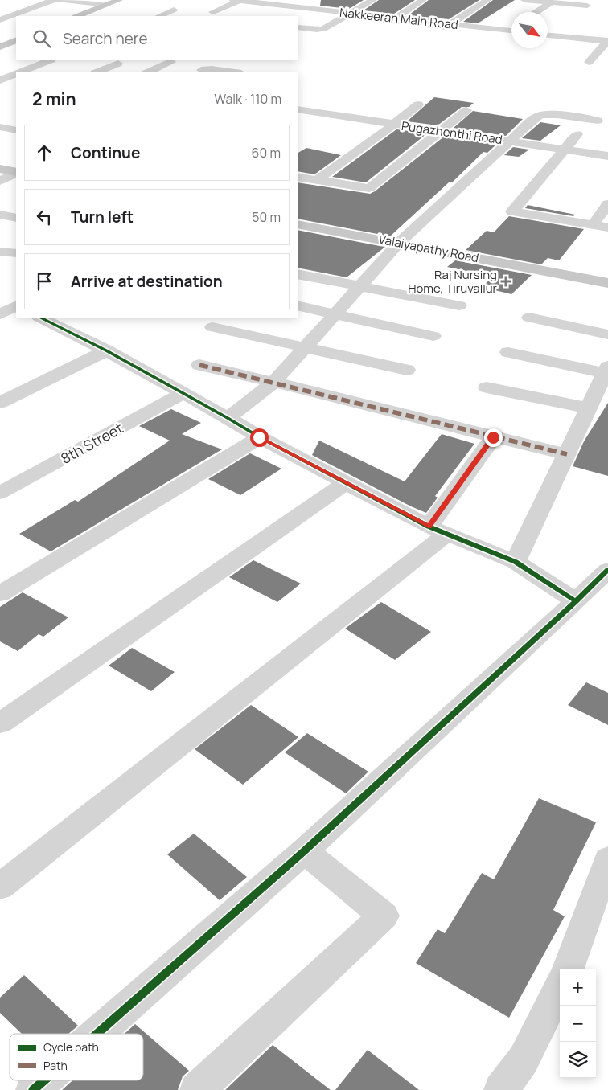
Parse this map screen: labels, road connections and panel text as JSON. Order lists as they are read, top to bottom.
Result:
{
  "streets": {
    "main road": ["Valaiyapathy Road"],
    "street": ["Nakkeeran Main Road", "Pugazhenthi Road", "8th Street"]
  },
  "places": {
    "health": ["Raj Nursing Home, Tiruvallur"]
  },
  "legend": ["Cycle path", "Path"],
  "north": "bottom right",
  "page": {
    "search": "Search here",
    "heading": ["2 min", "Walk · 110 m"],
    "list": [
      ["Continue", "60 m"],
      ["Turn left", "50 m"],
      "Arrive at destination"
    ],
    "map_buttons": ["+", "−"]
  }
}
